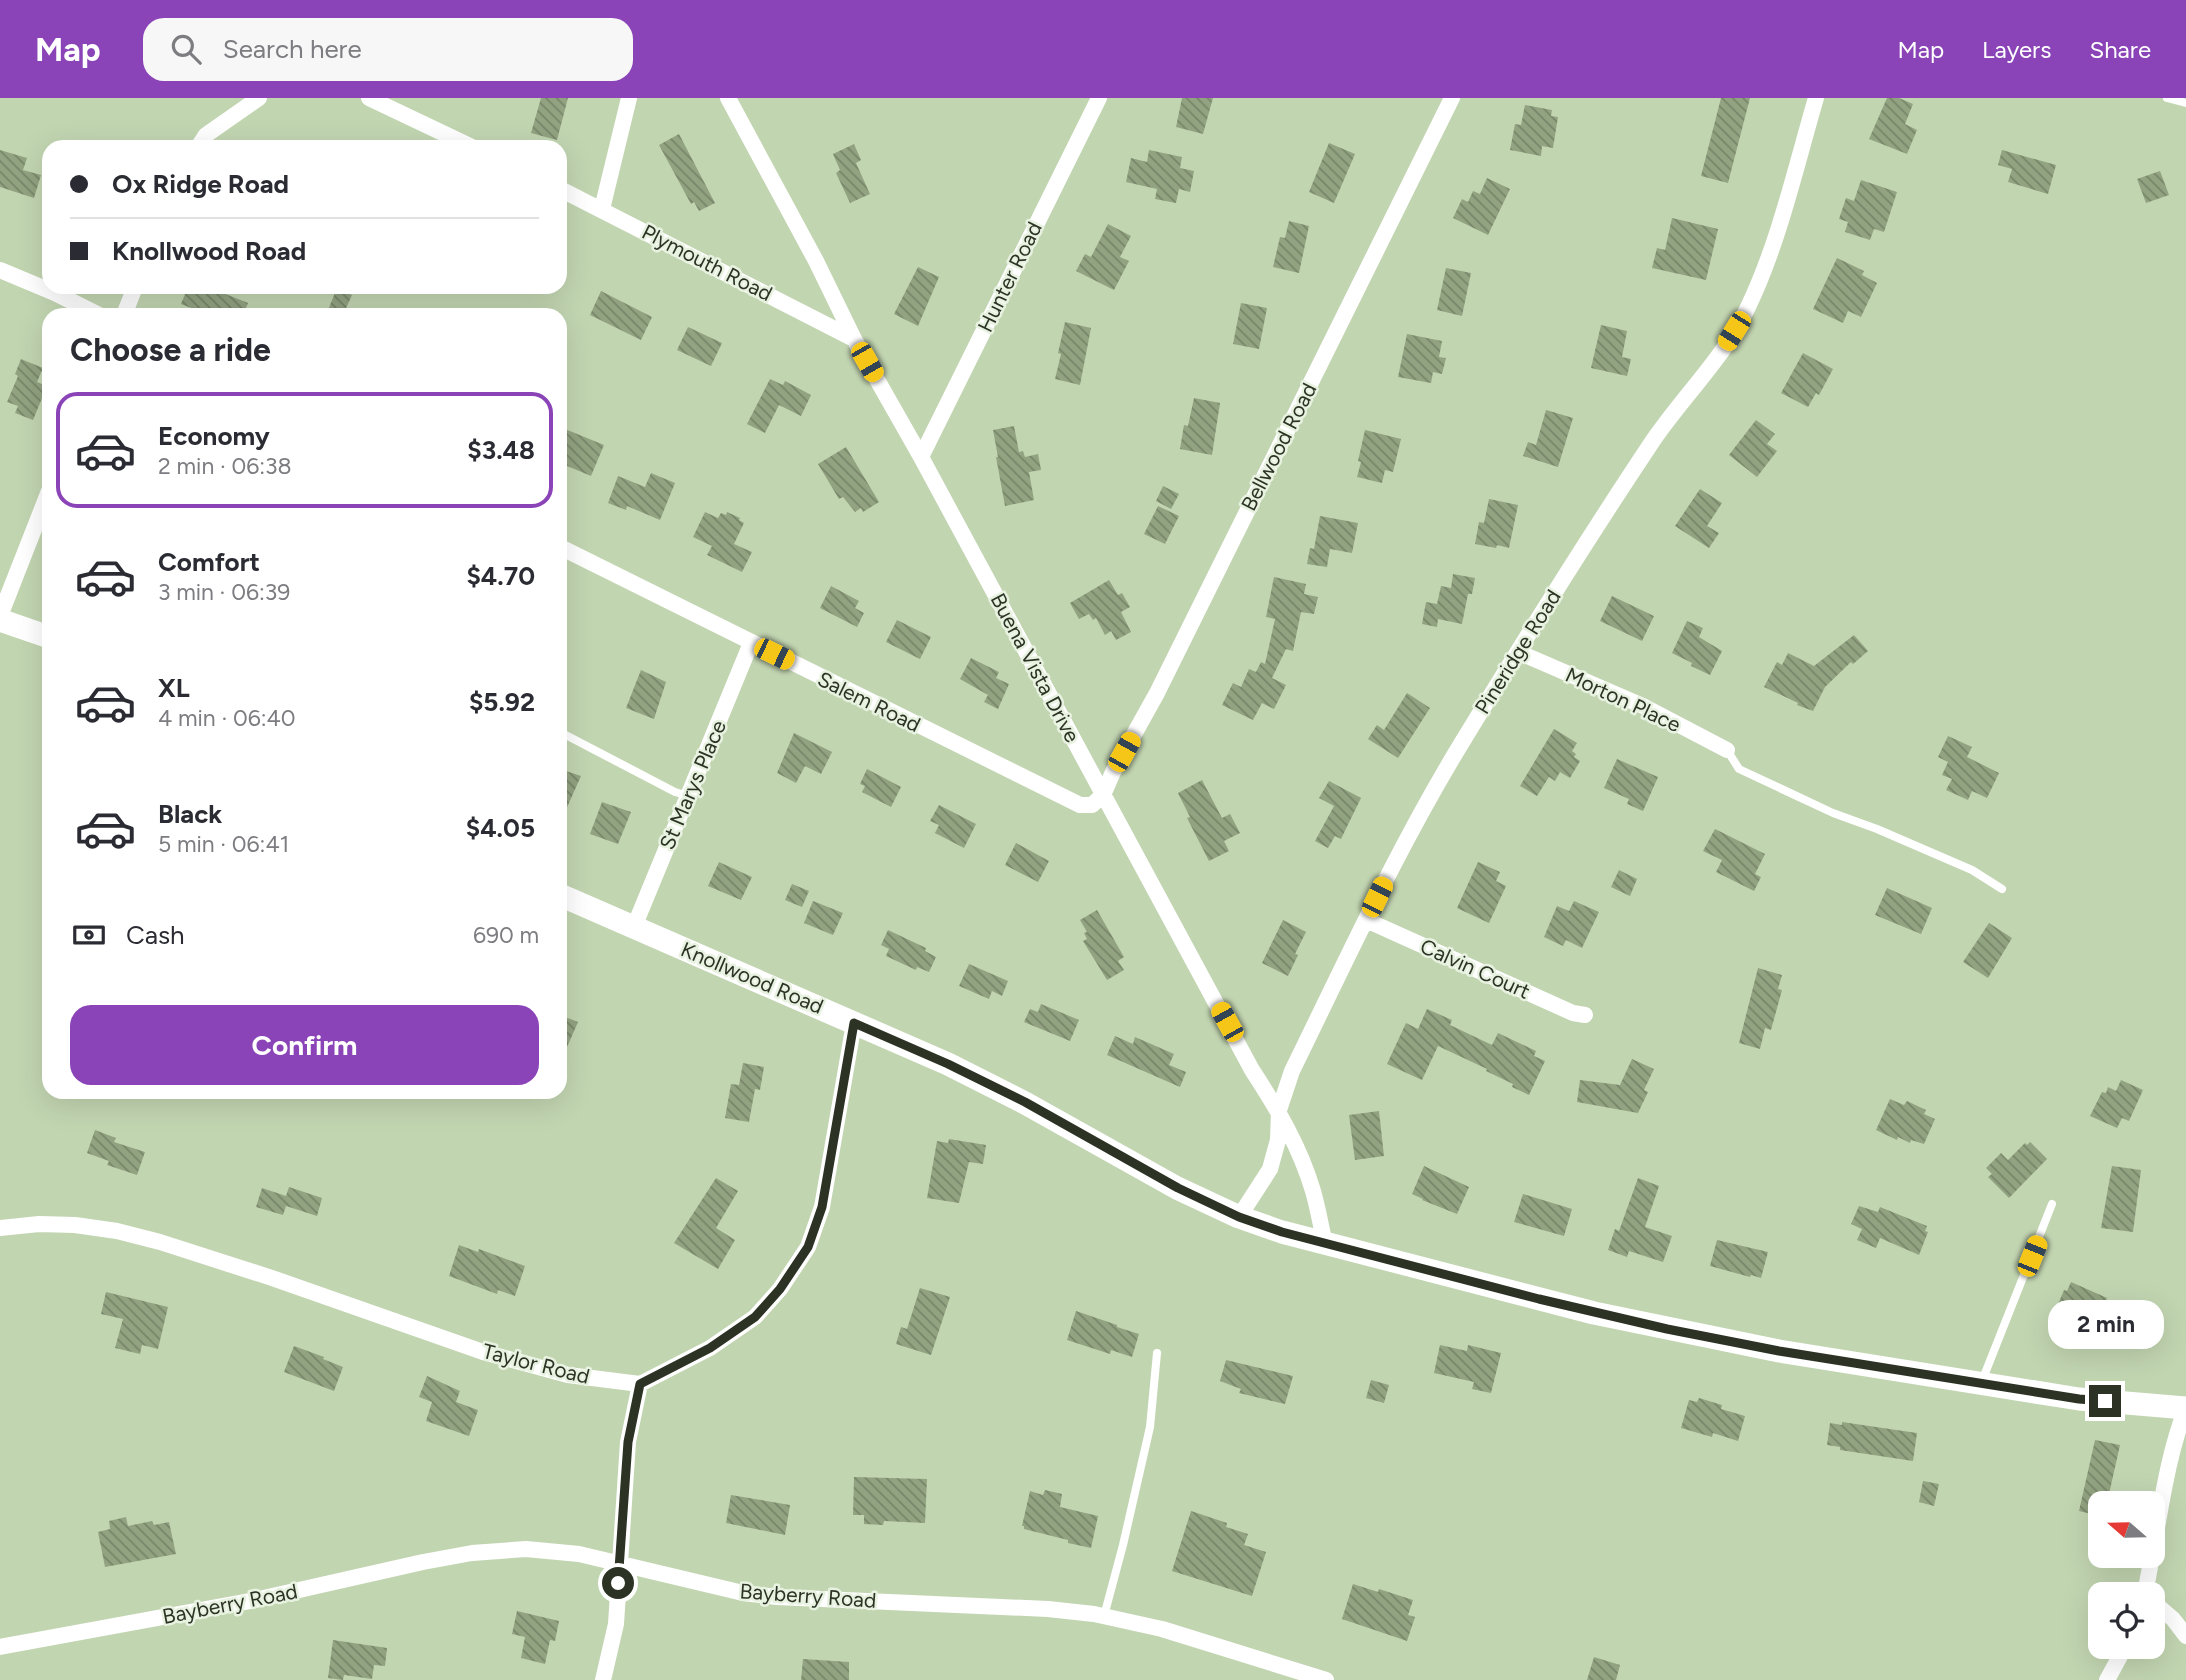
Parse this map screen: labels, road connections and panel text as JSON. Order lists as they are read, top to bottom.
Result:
{
  "streets": {
    "main road": ["Knollwood Road"],
    "street": [
      "Plymouth Road",
      "Hunter Road",
      "Bellwood Road",
      "Pineridge Road",
      "Buena Vista Drive",
      "Morton Place",
      "Salem Road",
      "St Marys Place",
      "Calvin Court",
      "Taylor Road",
      "Bayberry Road"
    ]
  },
  "crossings": [
    ["Plymouth Road", "Buena Vista Drive"],
    ["Hunter Road", "Buena Vista Drive"],
    ["Bellwood Road", "Buena Vista Drive"],
    ["Bellwood Road", "Salem Road"],
    ["Pineridge Road", "Buena Vista Drive"],
    ["Pineridge Road", "Morton Place"],
    ["Pineridge Road", "Calvin Court"],
    ["Pineridge Road", "Knollwood Road"],
    ["Buena Vista Drive", "Salem Road"],
    ["Buena Vista Drive", "Knollwood Road"],
    ["Salem Road", "St Marys Place"],
    ["St Marys Place", "Knollwood Road"]
  ],
  "north": "left",
  "page": {
    "header": "Map",
    "search": "Search here",
    "nav": ["Map", "Layers", "Share"],
    "banner": ["Ox Ridge Road", "Knollwood Road"],
    "heading": "Choose a ride",
    "list": [
      {
        "name": "Economy",
        "note": "2 min · 06:38",
        "value": "$3.48"
      },
      {
        "name": "Comfort",
        "note": "3 min · 06:39",
        "value": "$4.70"
      },
      {
        "name": "XL",
        "note": "4 min · 06:40",
        "value": "$5.92"
      },
      {
        "name": "Black",
        "note": "5 min · 06:41",
        "value": "$4.05"
      }
    ],
    "pay": ["Cash", "690 m"],
    "buttons": "Confirm",
    "bubble": "2 min"
  }
}
